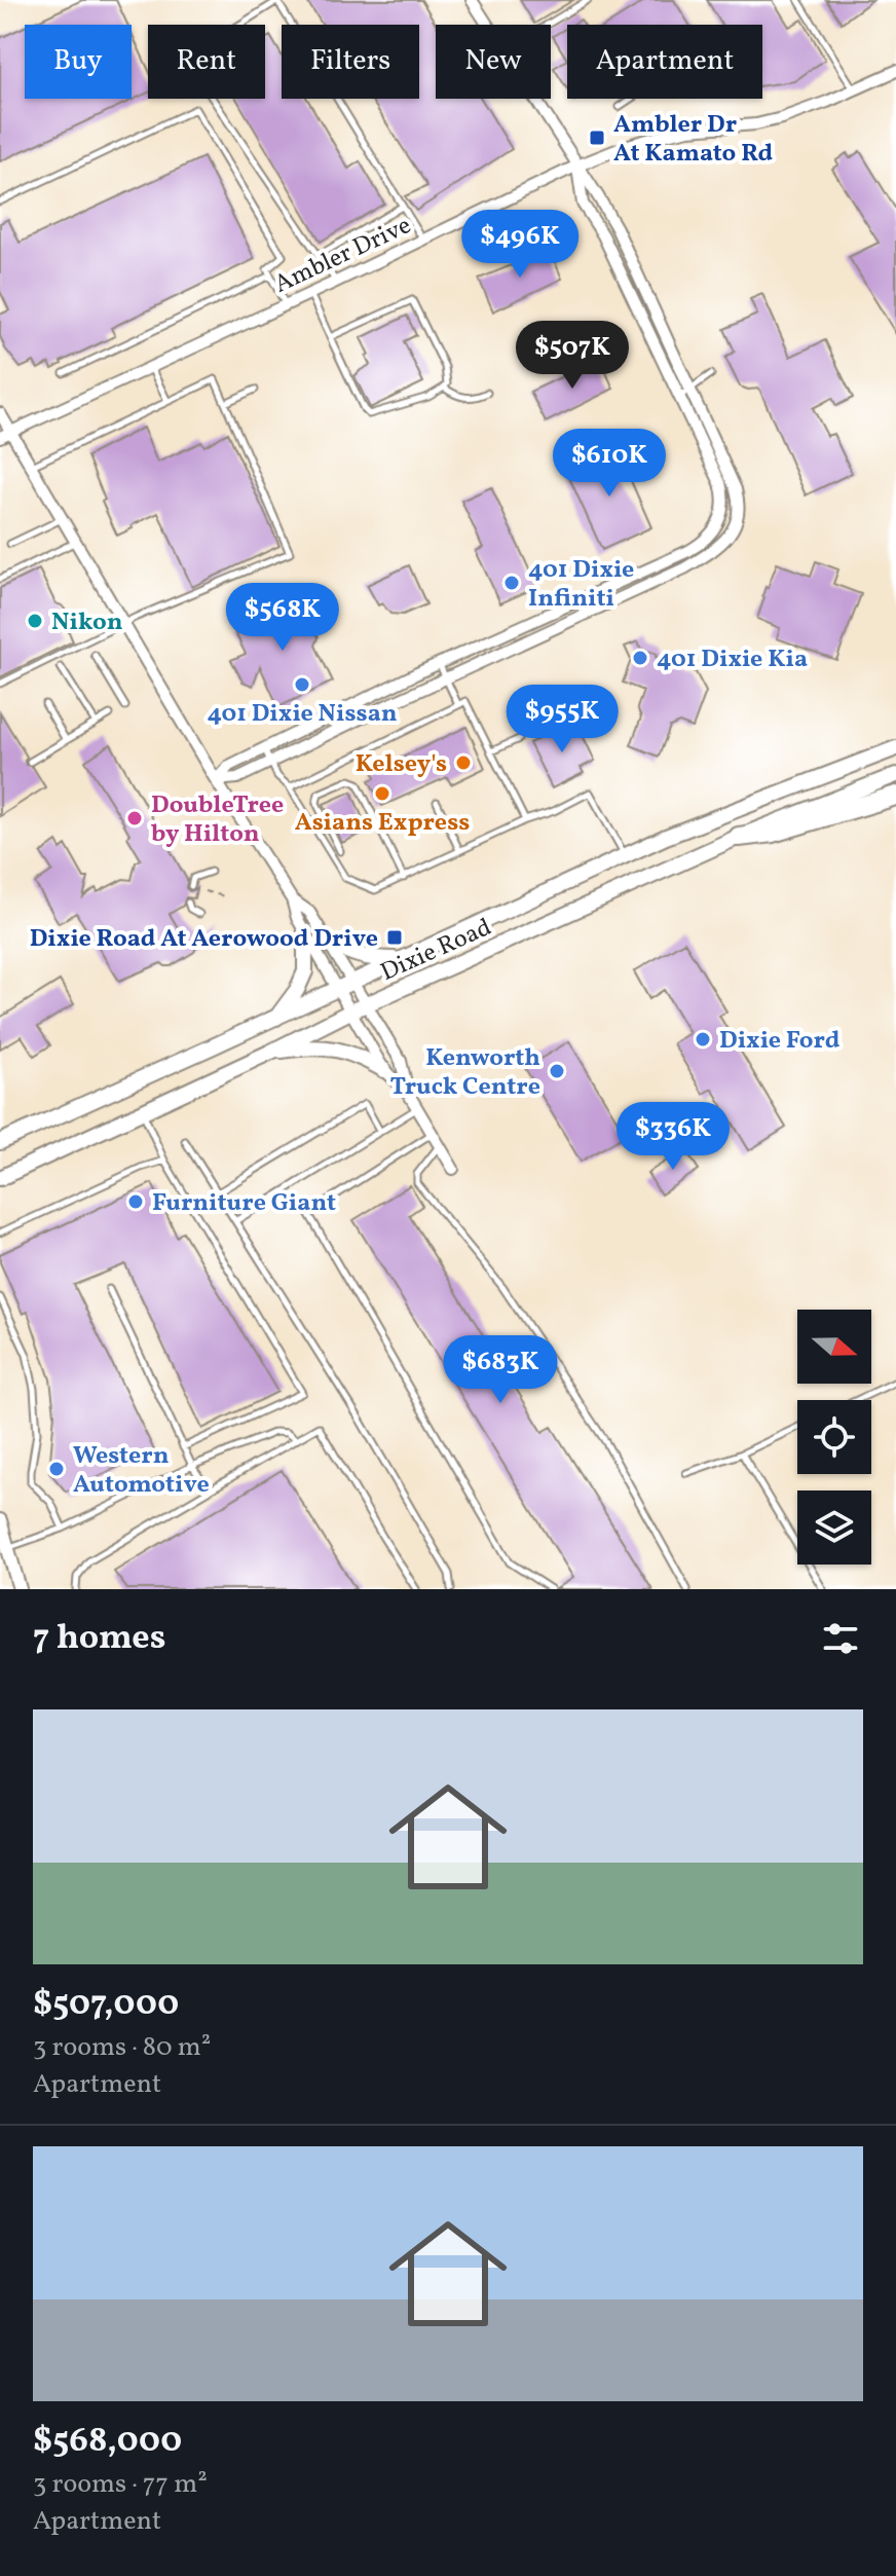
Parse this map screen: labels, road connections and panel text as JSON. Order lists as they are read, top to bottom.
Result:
{
  "streets": {
    "main road": ["Dixie Road"],
    "street": ["Ambler Drive"]
  },
  "places": {
    "transit": ["Ambler Dr At Kamato Rd", "Dixie Road At Aerowood Drive"],
    "other": [
      "401 Dixie Infiniti",
      "Nikon",
      "401 Dixie Kia",
      "401 Dixie Nissan",
      "Kelsey's",
      "Asians Express",
      "DoubleTree by Hilton",
      "Dixie Ford",
      "Kenworth Truck Centre",
      "Furniture Giant",
      "Western Automotive"
    ]
  },
  "north": "right",
  "page": {
    "chip": [
      "Buy",
      "Rent",
      "Filters",
      "New",
      "Apartment"
    ],
    "price": [
      "$496K",
      "$507K",
      "$610K",
      "$568K",
      "$955K",
      "$336K",
      "$683K"
    ],
    "heading": "7 homes",
    "list": [
      {
        "name": "$507,000",
        "note": "3 rooms · 80 m² · Apartment"
      },
      {
        "name": "$568,000",
        "note": "3 rooms · 77 m² · Apartment"
      }
    ]
  }
}
